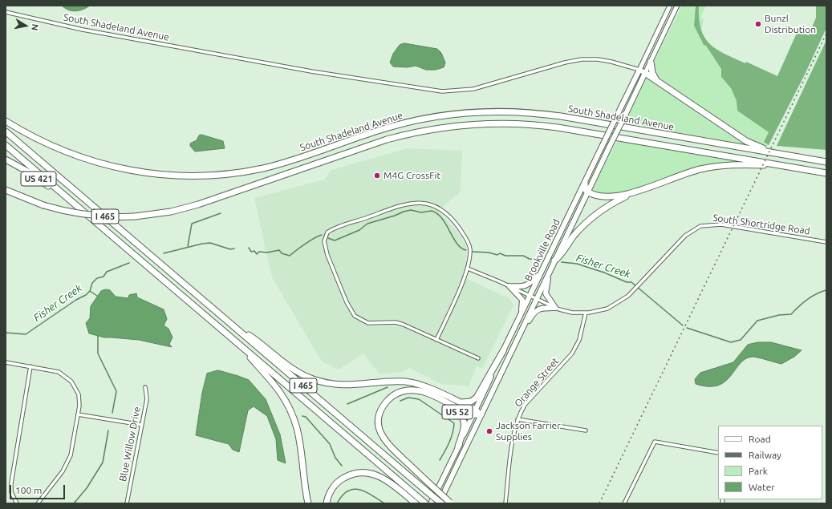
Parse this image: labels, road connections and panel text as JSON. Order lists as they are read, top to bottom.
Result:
{
  "streets": {
    "highway": [
      "South Shadeland Avenue",
      "US 421",
      "I 465",
      "US 52"
    ],
    "main road": ["Brookville Road"],
    "street": ["South Shortridge Road", "Orange Street", "Blue Willow Drive"]
  },
  "crossings": [
    ["South Shadeland Avenue", "Brookville Road"],
    ["US 421", "I 465"],
    ["South Shortridge Road", "Brookville Road"],
    ["South Shortridge Road", "Orange Street"],
    ["Brookville Road", "US 52"]
  ],
  "water": ["Fisher Creek"],
  "places": ["Bunzl Distribution", "M4G CrossFit", "Jackson Farrier Supplies"],
  "legend": [
    "Road",
    "Railway",
    "Park",
    "Water"
  ],
  "scale_bar": "100 m",
  "north": "right"
}
